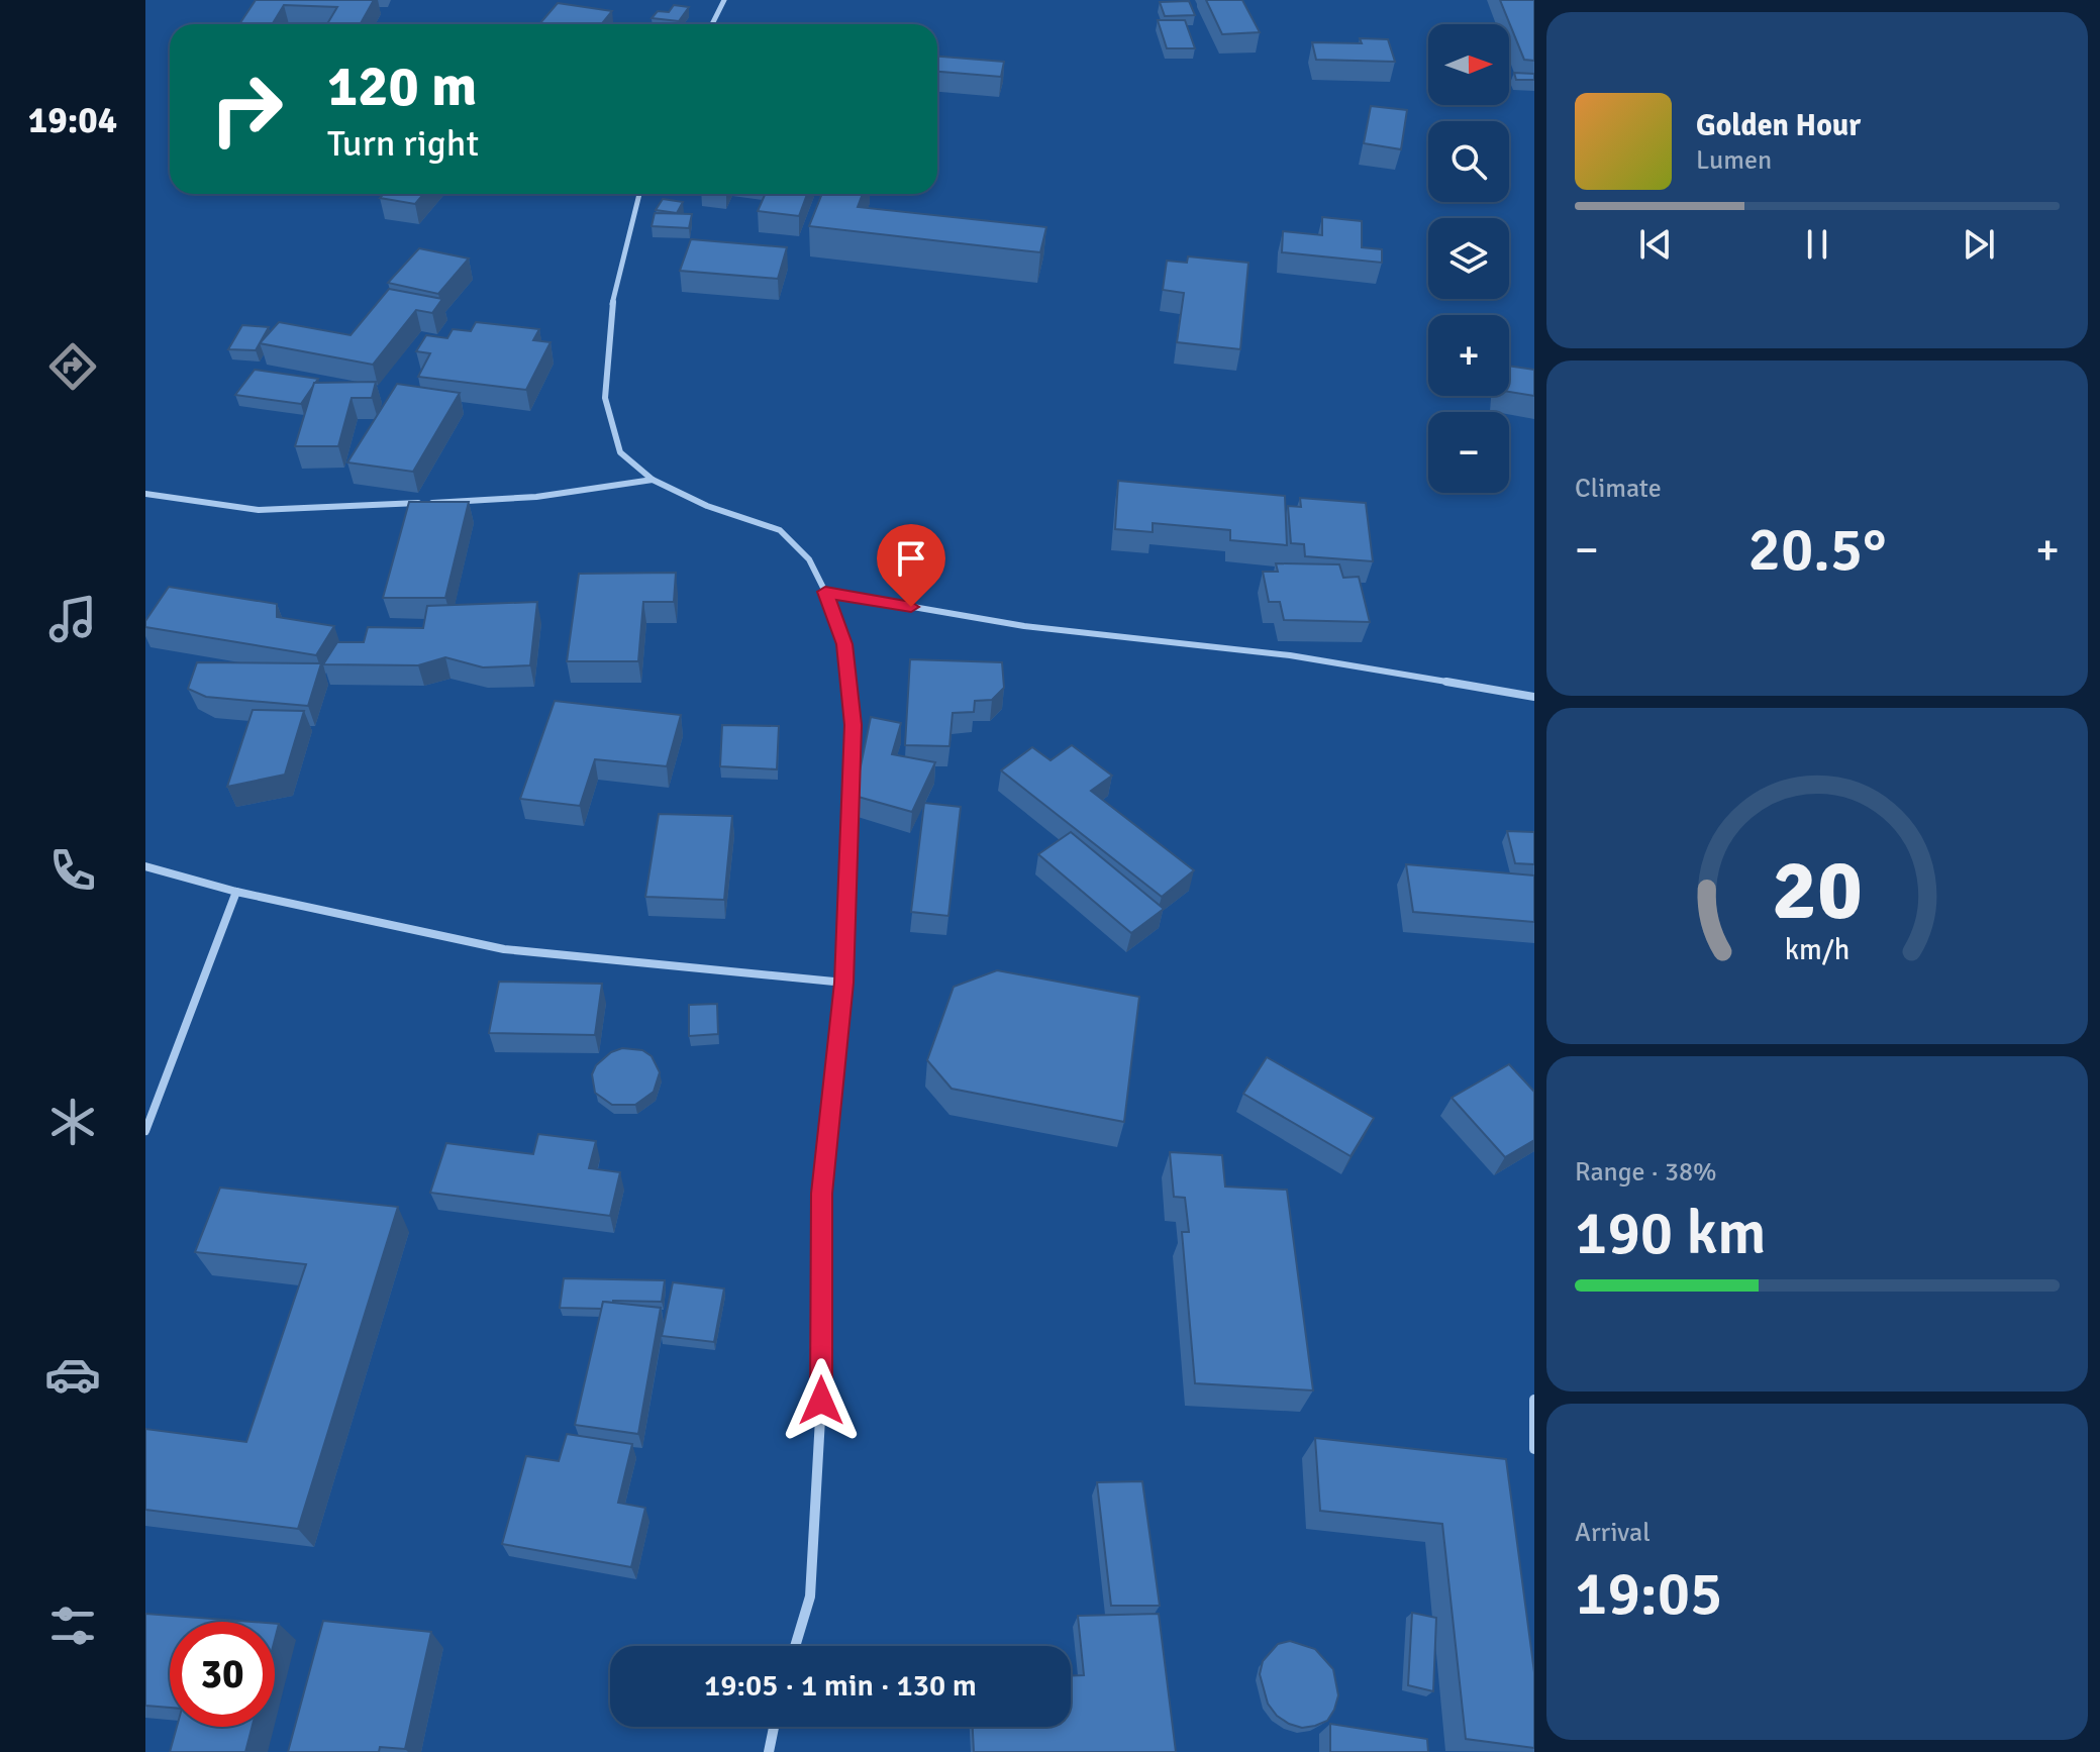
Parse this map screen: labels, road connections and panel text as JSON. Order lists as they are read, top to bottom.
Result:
{
  "north": "right",
  "page": {
    "tabs": "19:04",
    "map_buttons": ["+", "−"],
    "turn": ["120 m", "Turn right"],
    "song": ["Golden Hour", "Lumen"],
    "tile": [
      "Climate",
      ["Range · 38%", "190 km"],
      ["Arrival", "19:05"]
    ],
    "heat": ["−", "20.5°", "+"],
    "limit": "30",
    "trip": "19:05 · 1 min · 130 m",
    "gauge": ["20", "km/h"]
  }
}
